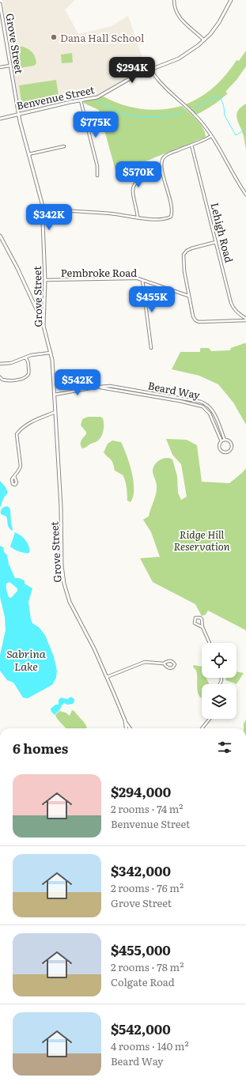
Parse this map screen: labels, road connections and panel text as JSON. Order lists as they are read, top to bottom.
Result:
{
  "streets": {
    "street": [
      "Grove Street",
      "Benvenue Street",
      "Lehigh Road",
      "Pembroke Road",
      "Beard Way"
    ]
  },
  "crossings": [
    ["Grove Street", "Benvenue Street"],
    ["Grove Street", "Pembroke Road"],
    ["Grove Street", "Beard Way"]
  ],
  "water": ["Sabrina Lake"],
  "parks": ["Ridge Hill Reservation"],
  "places": ["Dana Hall School"],
  "page": {
    "price": [
      "$294K",
      "$775K",
      "$570K",
      "$342K",
      "$455K",
      "$542K"
    ],
    "heading": "6 homes",
    "list": [
      {
        "name": "$294,000",
        "note": "2 rooms · 74 m² · Benvenue Street"
      },
      {
        "name": "$342,000",
        "note": "2 rooms · 76 m² · Grove Street"
      },
      {
        "name": "$455,000",
        "note": "2 rooms · 78 m² · Colgate Road"
      },
      {
        "name": "$542,000",
        "note": "4 rooms · 140 m² · Beard Way"
      }
    ]
  }
}
